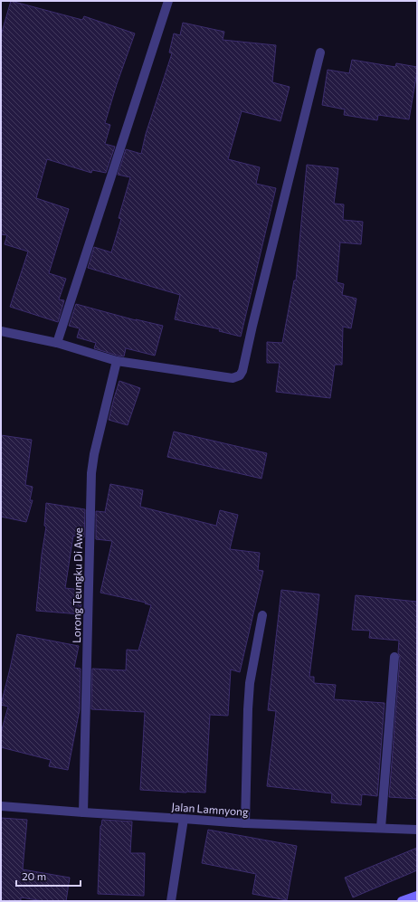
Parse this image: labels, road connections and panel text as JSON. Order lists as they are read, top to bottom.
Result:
{
  "streets": {
    "street": ["Lorong Teungku Di Awe", "Jalan Lamnyong"]
  },
  "crossings": [
    ["Lorong Teungku Di Awe", "Jalan Lamnyong"]
  ],
  "scale_bar": "20 m"
}
